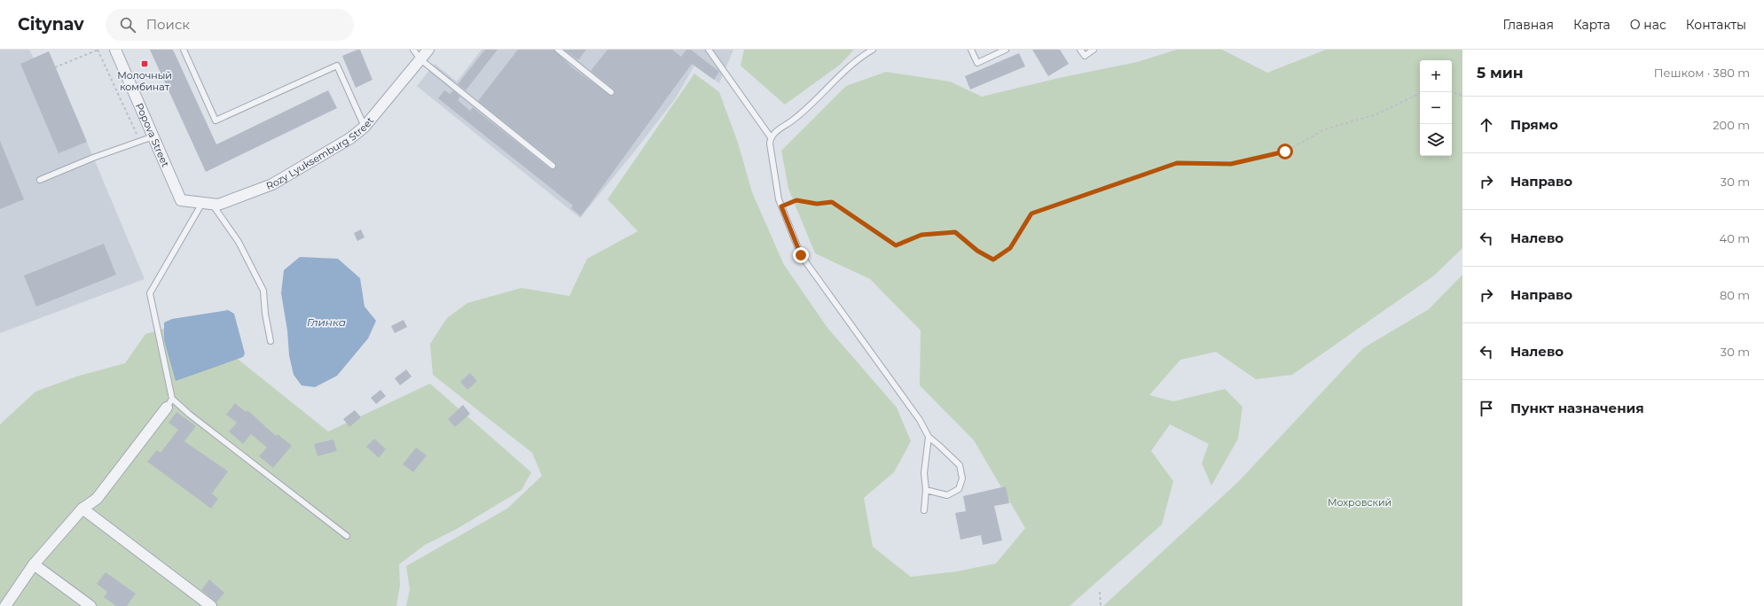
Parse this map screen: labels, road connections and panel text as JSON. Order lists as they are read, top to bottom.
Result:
{
  "streets": {
    "street": ["Popova Street", "Rozy Lyuksemburg Street"]
  },
  "crossings": [
    ["Popova Street", "Rozy Lyuksemburg Street"]
  ],
  "water": ["Глинка"],
  "parks": ["Мохровский"],
  "places": {
    "transit": ["Молочный комбинат"]
  },
  "page": {
    "header": "Citynav",
    "search": "Поиск",
    "nav": [
      "Главная",
      "Карта",
      "О нас",
      "Контакты"
    ],
    "heading": ["5 мин", "Пешком · 380 m"],
    "map_buttons": ["+", "−"],
    "list": [
      ["Прямо", "200 m"],
      ["Направо", "30 m"],
      ["Налево", "40 m"],
      ["Направо", "80 m"],
      ["Налево", "30 m"],
      "Пункт назначения"
    ]
  }
}
